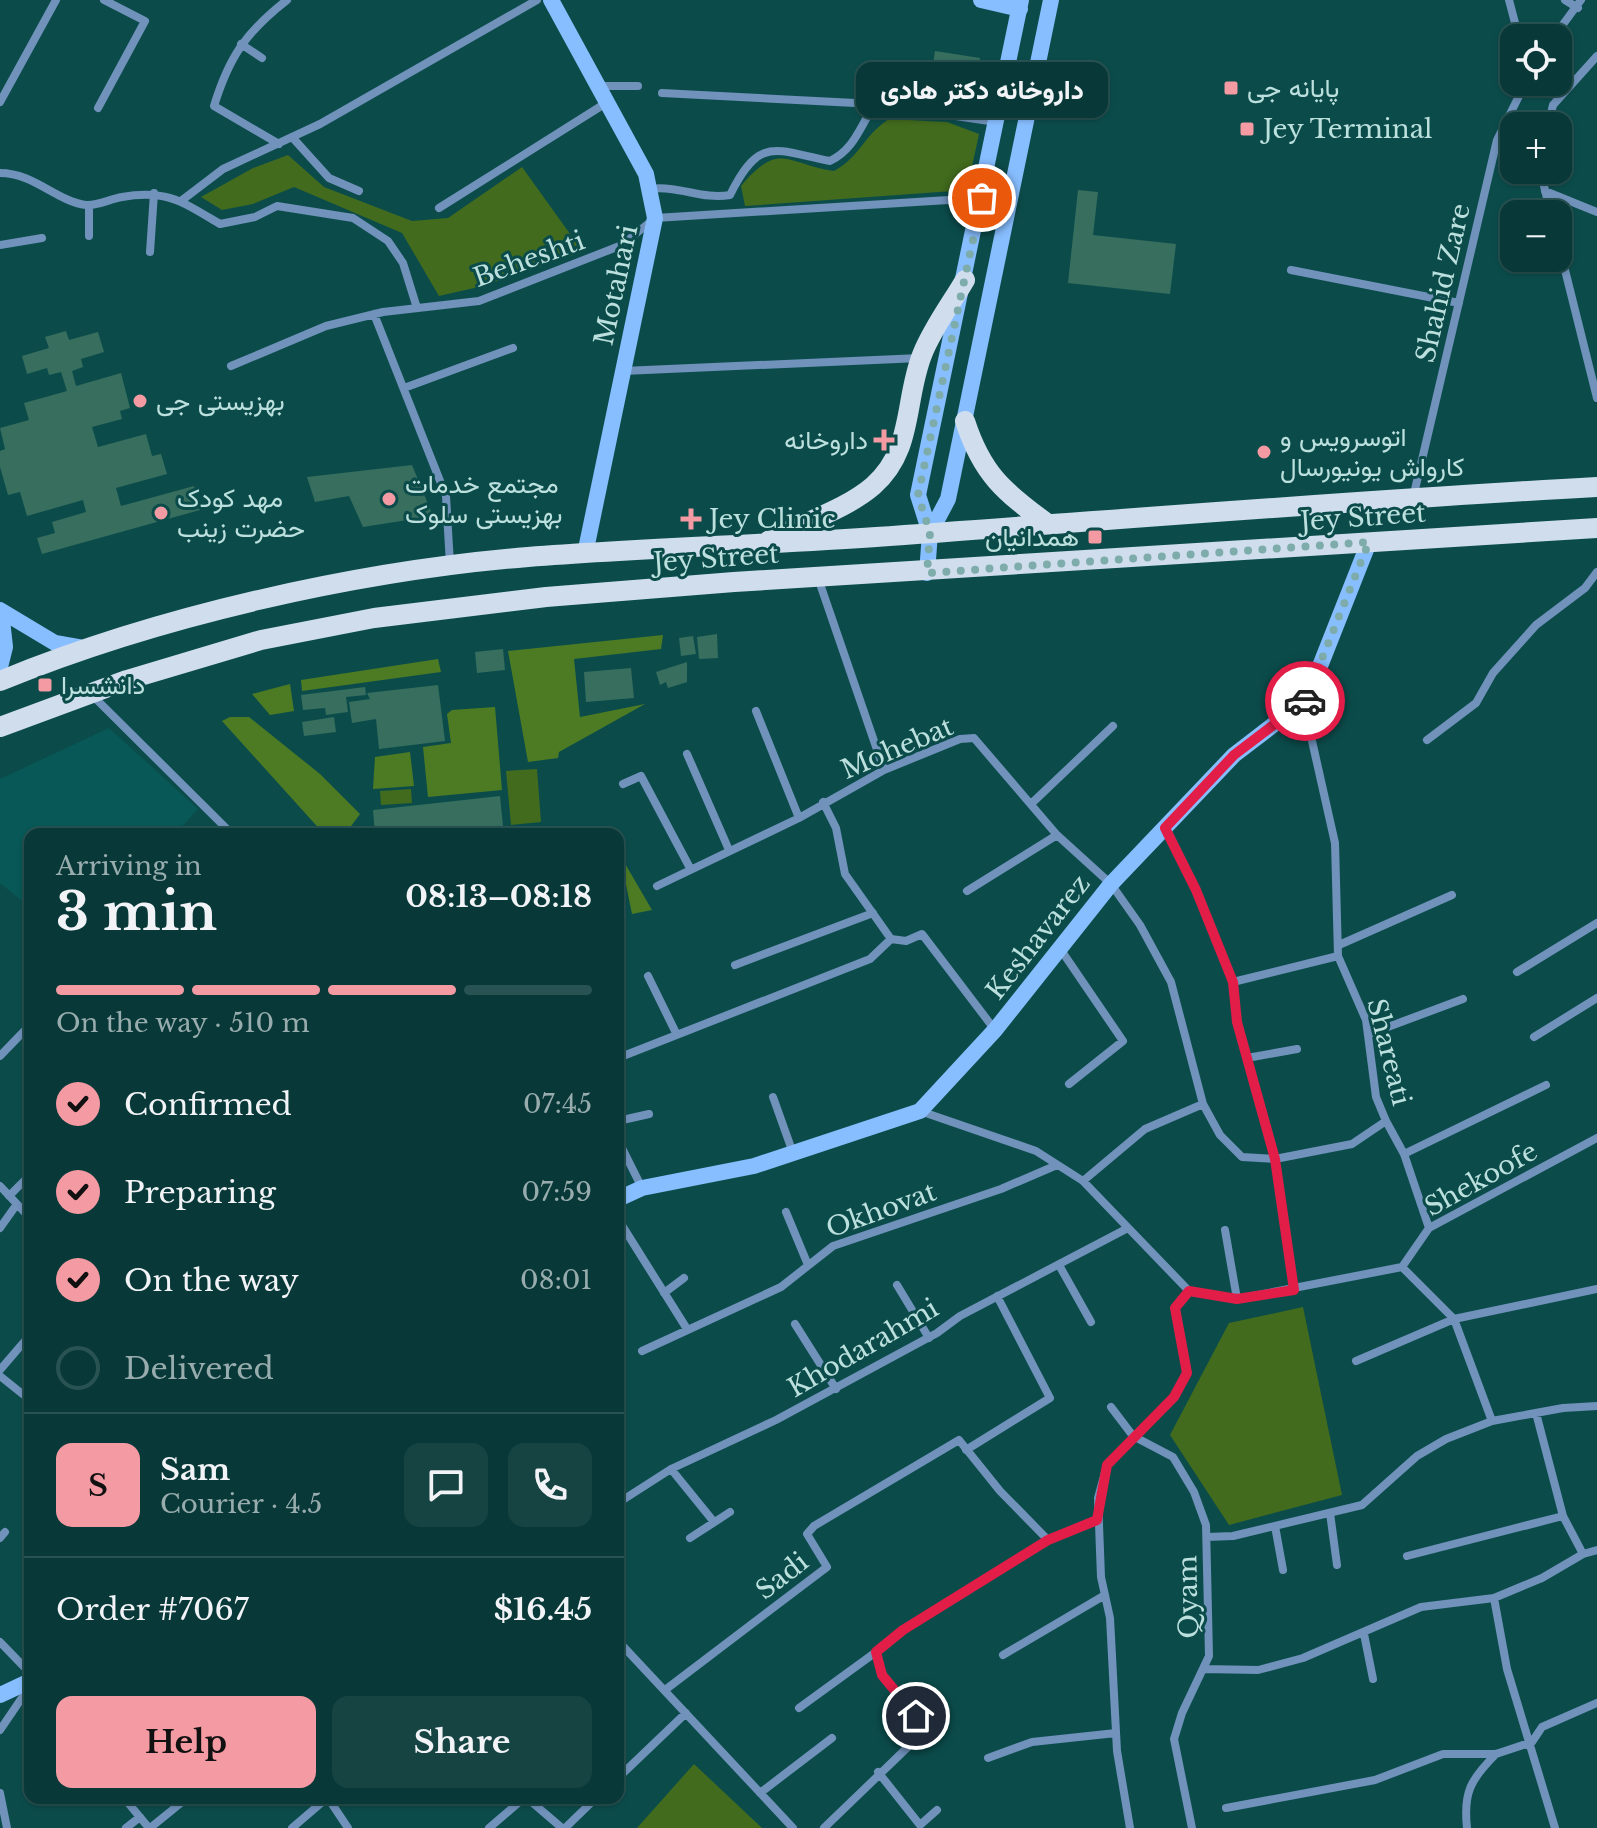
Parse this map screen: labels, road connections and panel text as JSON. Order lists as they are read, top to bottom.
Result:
{
  "streets": {
    "main road": ["Jey Street"],
    "street": [
      "Beheshti",
      "Shahid Zare",
      "Motahari",
      "Mohebat",
      "Keshavarez",
      "Shareati",
      "Shekoofe",
      "Okhovat",
      "Khodarahmi",
      "Sadi",
      "Qyam"
    ]
  },
  "crossings": [
    ["Beheshti", "Motahari"],
    ["Shahid Zare", "Jey Street"],
    ["Motahari", "Jey Street"],
    ["Mohebat", "Keshavarez"],
    ["Mohebat", "Shareati"],
    ["Keshavarez", "Shareati"]
  ],
  "places": {
    "transit": [
      "پایانه جی",
      "Jey Terminal",
      "همدانیان",
      "دانشسرا"
    ],
    "other": [
      "داروخانه دکتر هادی",
      "بهزیستی جی",
      "اتوسرویس و کارواش یونیورسال",
      "مجتمع خدمات بهزیستی سلوک",
      "مهد کودک حضرت زینب"
    ],
    "health": ["داروخانه", "Jey Clinic"]
  },
  "page": {
    "map_buttons": ["+", "−"],
    "bubble": "داروخانه دکتر هادی",
    "heading": ["3 min", "Arriving in", "08:13–08:18"],
    "panel": [
      "Sam",
      "Courier · 4.5",
      "Order #7067",
      "$16.45"
    ],
    "bar": "On the way · 510 m",
    "list": [
      ["Confirmed", "07:45"],
      ["Preparing", "07:59"],
      ["On the way", "08:01"],
      "Delivered"
    ],
    "round": "S",
    "buttons": ["Help", "Share"]
  }
}
